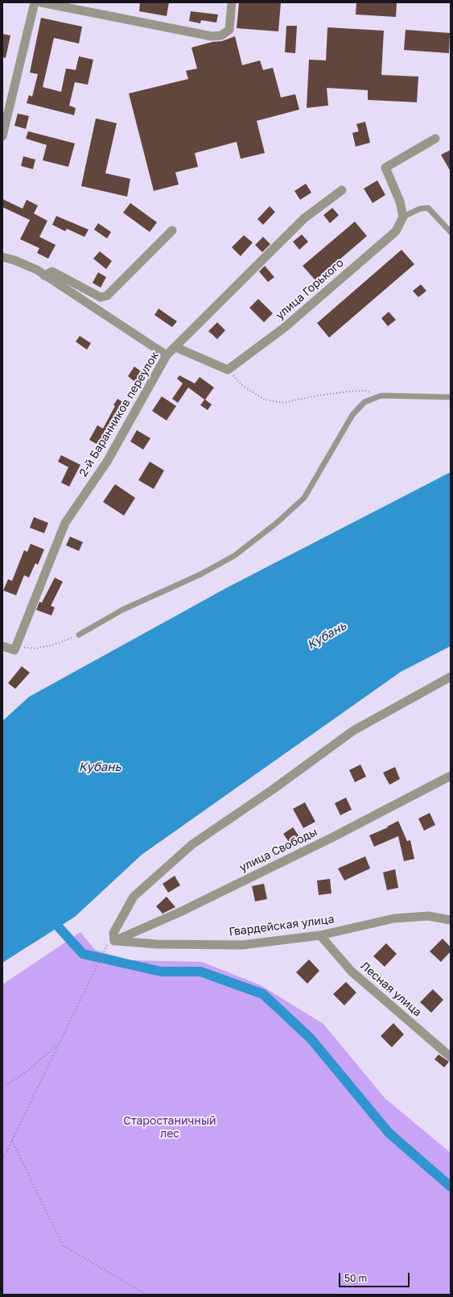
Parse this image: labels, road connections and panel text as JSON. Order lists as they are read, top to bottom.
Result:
{
  "streets": {
    "street": [
      "улица Горького",
      "2-й Баранников переулок",
      "улица Свободы",
      "Гвардейская улица",
      "Лесная улица"
    ]
  },
  "crossings": [
    ["улица Свободы", "Гвардейская улица"],
    ["Гвардейская улица", "Лесная улица"]
  ],
  "water": ["Кубань"],
  "parks": ["Старостаничный лес"],
  "scale_bar": "50 m"
}
